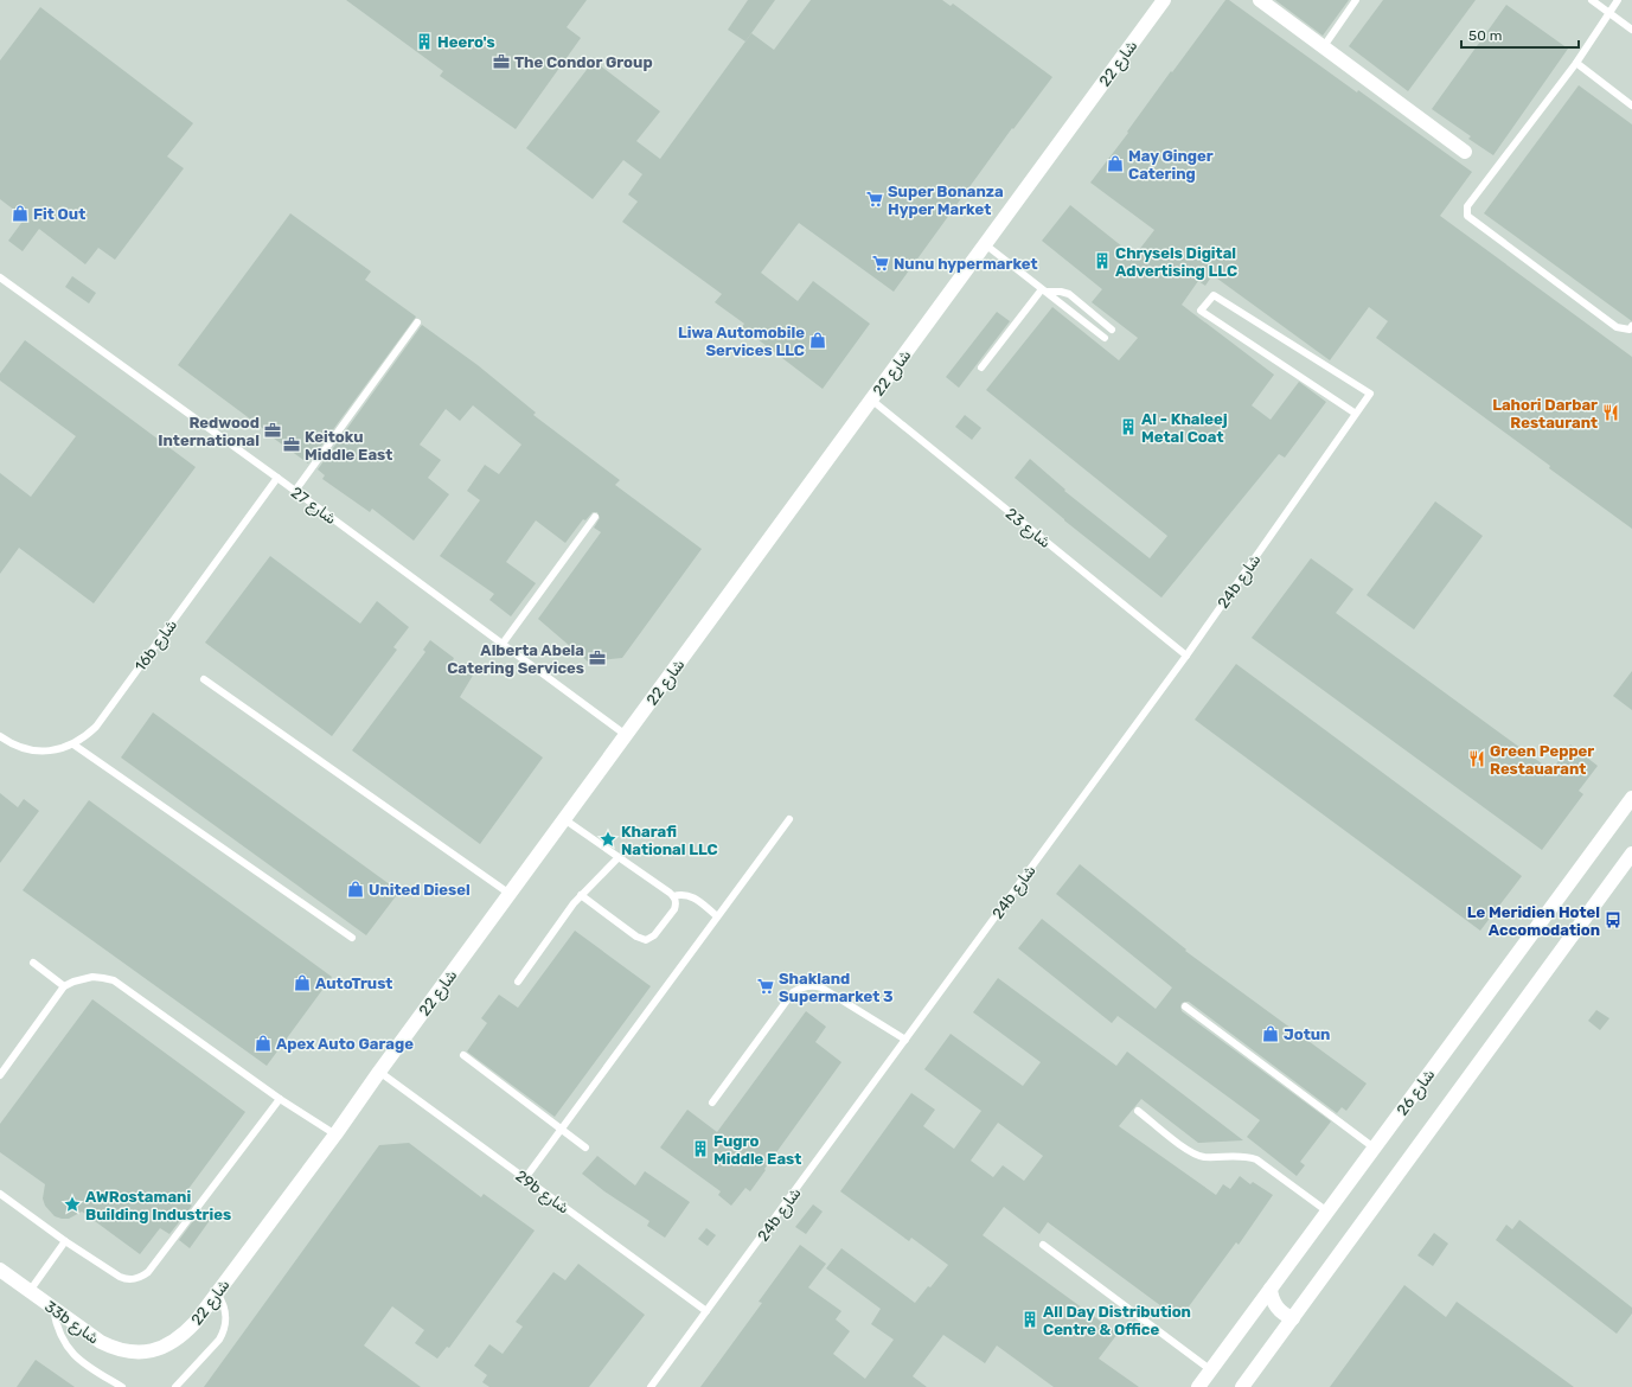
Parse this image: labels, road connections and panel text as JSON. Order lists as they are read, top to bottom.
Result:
{
  "streets": {
    "street": ["شارع 22", "شارع 26", "33b شارع"],
    "lane": [
      "شارع 27",
      "شارع 23",
      "24b شارع",
      "16b شارع",
      "29b شارع"
    ]
  },
  "crossings": [
    ["شارع 22", "شارع 27"],
    ["شارع 22", "شارع 23"],
    ["شارع 22", "29b شارع"],
    ["شارع 22", "33b شارع"],
    ["شارع 27", "16b شارع"],
    ["شارع 23", "24b شارع"],
    ["24b شارع", "29b شارع"]
  ],
  "places": {
    "building": [
      "Heero's",
      "Chrysels Digital Advertising LLC",
      "Al - Khaleej Metal Coat",
      "Fugro Middle East",
      "All Day Distribution Centre & Office"
    ],
    "office": [
      "The Condor Group",
      "Redwood International",
      "Keitoku Middle East",
      "Alberta Abela Catering Services"
    ],
    "shop": [
      "May Ginger Catering",
      "Fit Out",
      "Liwa Automobile Services LLC",
      "United Diesel",
      "AutoTrust",
      "Jotun",
      "Apex Auto Garage"
    ],
    "supermarket": ["Super Bonanza Hyper Market", "Nunu hypermarket", "Shakland Supermarket 3"],
    "restaurant": ["Lahori Darbar Restaurant", "Green Pepper Restauarant"],
    "place": ["Kharafi National LLC", "AWRostamani Building Industries"],
    "bus stop": ["Le Meridien Hotel Accomodation"]
  },
  "scale_bar": "50 m"
}
